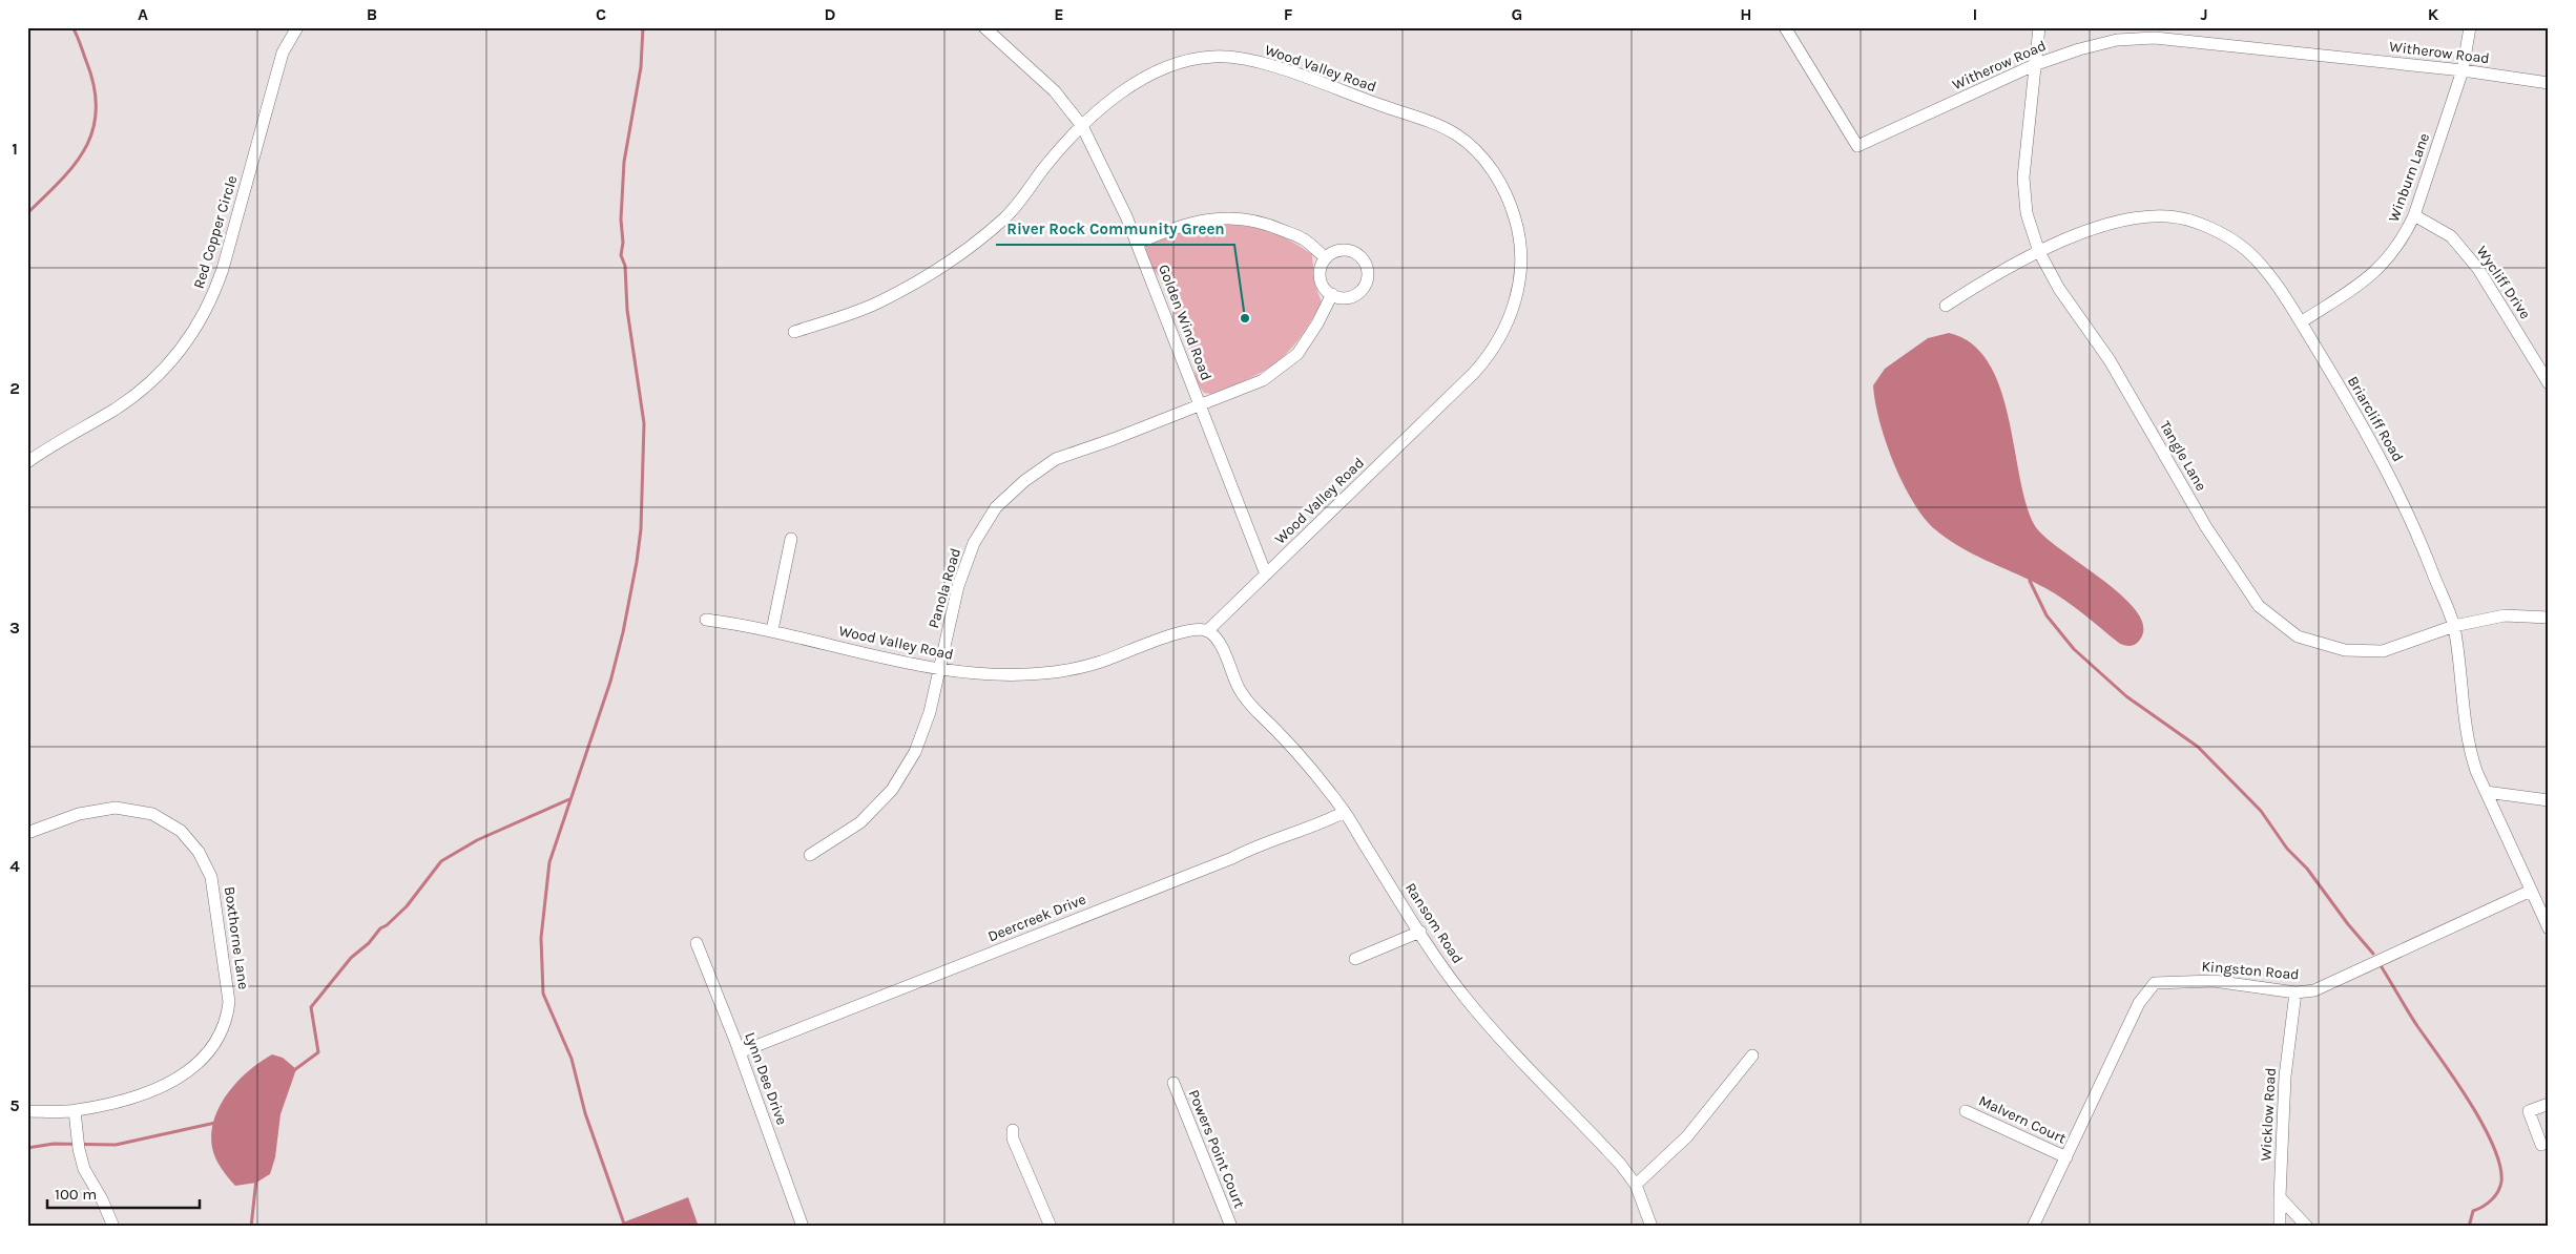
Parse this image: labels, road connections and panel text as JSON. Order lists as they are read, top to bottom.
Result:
{
  "streets": {
    "street": [
      "Witherow Road",
      "Wood Valley Road",
      "Winburn Lane",
      "Red Copper Circle",
      "Wycliff Drive",
      "Golden Wind Road",
      "Briarcliff Road",
      "Tangle Lane",
      "Panola Road",
      "Deercreek Drive",
      "Ransom Road",
      "Boxthorne Lane",
      "Kingston Road",
      "Lynn Dee Drive",
      "Wicklow Road",
      "Malvern Court",
      "Powers Point Court"
    ]
  },
  "crossings": [
    ["Witherow Road", "Winburn Lane"],
    ["Witherow Road", "Tangle Lane"],
    ["Wood Valley Road", "Golden Wind Road"],
    ["Wood Valley Road", "Panola Road"],
    ["Wood Valley Road", "Ransom Road"],
    ["Winburn Lane", "Wycliff Drive"],
    ["Winburn Lane", "Briarcliff Road"],
    ["Golden Wind Road", "Panola Road"],
    ["Briarcliff Road", "Tangle Lane"],
    ["Briarcliff Road", "Kingston Road"],
    ["Deercreek Drive", "Ransom Road"],
    ["Deercreek Drive", "Lynn Dee Drive"],
    ["Kingston Road", "Wicklow Road"],
    ["Kingston Road", "Malvern Court"]
  ],
  "places": ["River Rock Community Green"],
  "scale_bar": "100 m",
  "grid": {
    "columns": [
      "A",
      "B",
      "C",
      "D",
      "E",
      "F",
      "G",
      "H",
      "I",
      "J",
      "K"
    ],
    "rows": [
      "1",
      "2",
      "3",
      "4",
      "5"
    ]
  }
}
